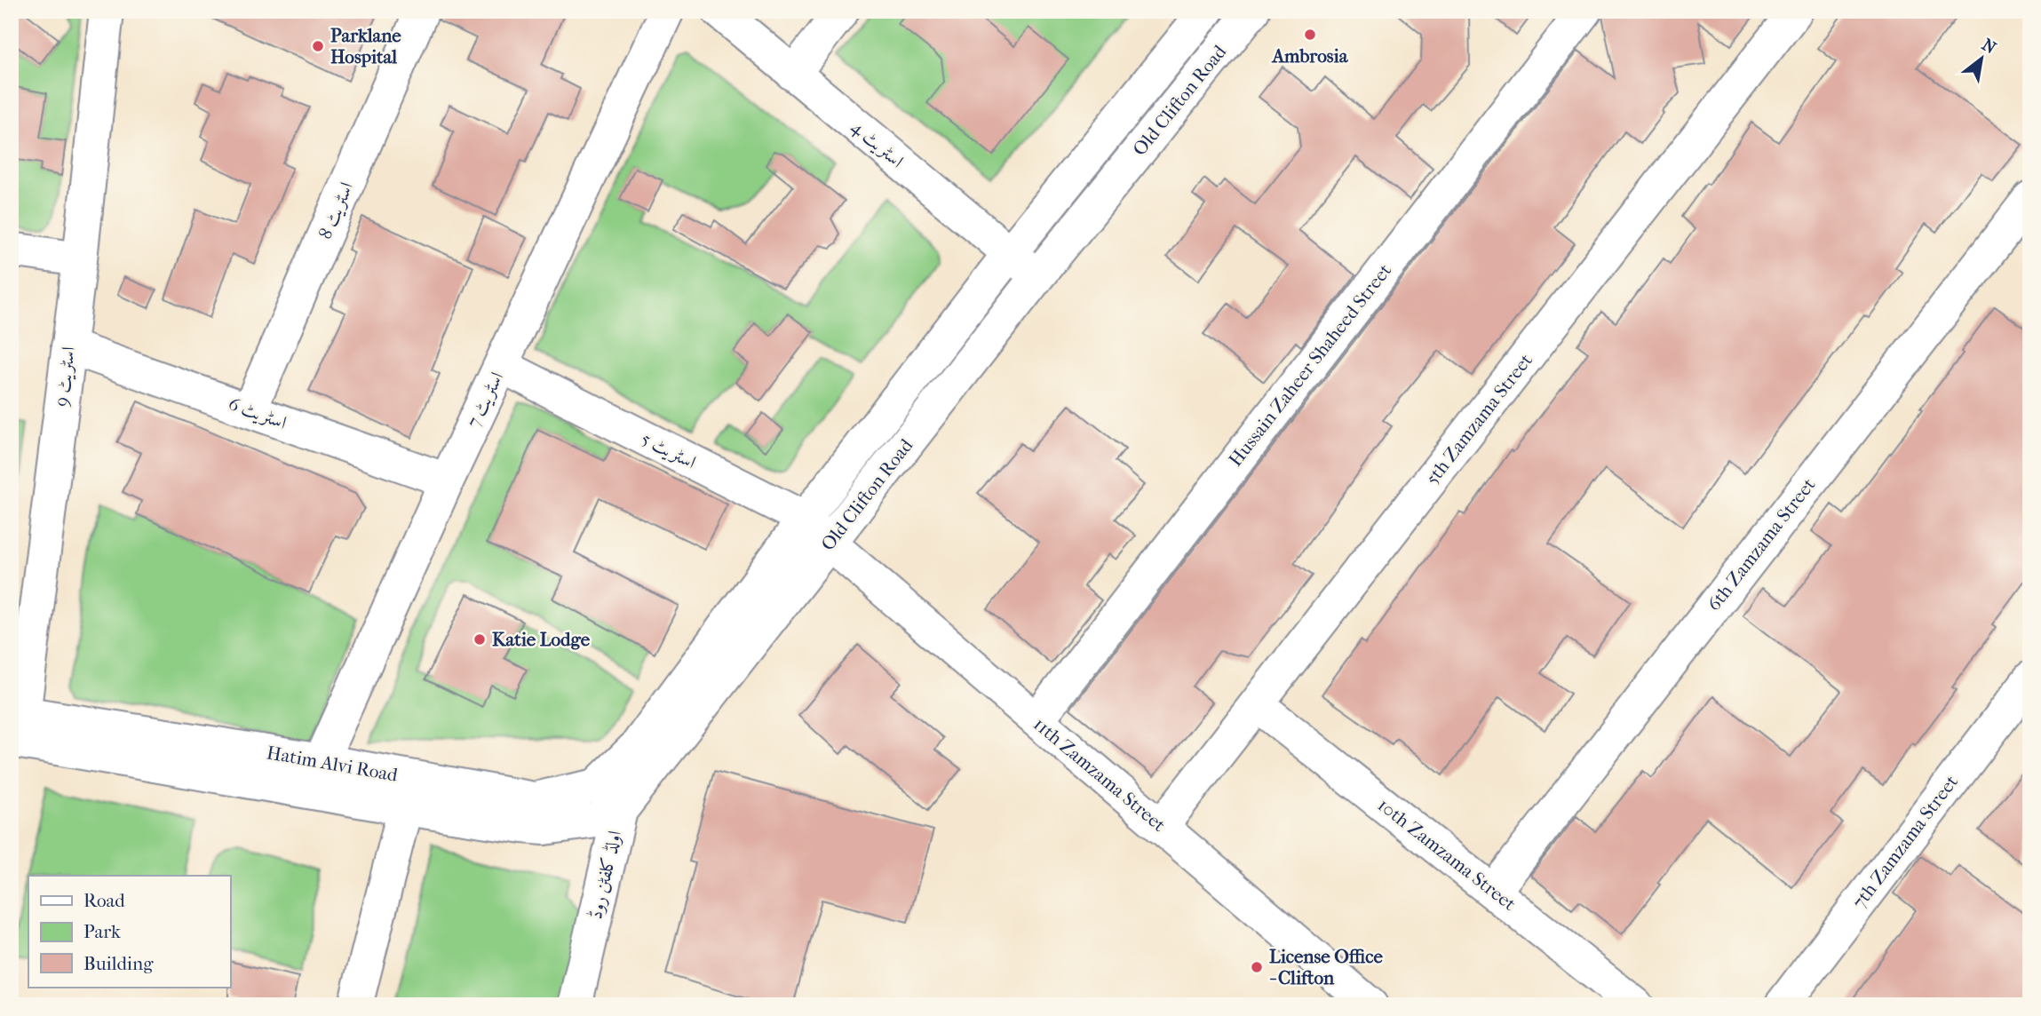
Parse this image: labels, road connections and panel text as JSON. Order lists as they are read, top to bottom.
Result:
{
  "streets": {
    "street": [
      "Old Clifton Road",
      "اسٹریٹ 4",
      "اسٹریٹ 8",
      "Hussain Zaheer Shaheed Street",
      "اسٹریٹ 9",
      "اسٹریٹ 7",
      "اسٹریٹ 6",
      "5th Zamzama Street",
      "اسٹریٹ 5",
      "6th Zamzama Street",
      "Hatim Alvi Road",
      "11th Zamzama Street",
      "7th Zamzama Street",
      "10th Zamzama Street",
      "اولڈ کلفٹن روڈ"
    ]
  },
  "crossings": [
    ["Old Clifton Road", "اسٹریٹ 4"],
    ["Old Clifton Road", "اسٹریٹ 5"],
    ["Old Clifton Road", "Hatim Alvi Road"],
    ["Old Clifton Road", "11th Zamzama Street"],
    ["Old Clifton Road", "اولڈ کلفٹن روڈ"],
    ["اسٹریٹ 8", "اسٹریٹ 6"],
    ["Hussain Zaheer Shaheed Street", "11th Zamzama Street"],
    ["اسٹریٹ 9", "اسٹریٹ 6"],
    ["اسٹریٹ 9", "Hatim Alvi Road"],
    ["اسٹریٹ 7", "اسٹریٹ 6"],
    ["اسٹریٹ 7", "اسٹریٹ 5"],
    ["اسٹریٹ 7", "Hatim Alvi Road"],
    ["5th Zamzama Street", "11th Zamzama Street"],
    ["5th Zamzama Street", "10th Zamzama Street"],
    ["اسٹریٹ 5", "11th Zamzama Street"],
    ["6th Zamzama Street", "10th Zamzama Street"],
    ["Hatim Alvi Road", "اولڈ کلفٹن روڈ"]
  ],
  "places": [
    "Ambrosia",
    "Parklane Hospital",
    "Katie Lodge",
    "License Office - Clifton"
  ],
  "legend": ["Road", "Park", "Building"],
  "north": "top right"
}
